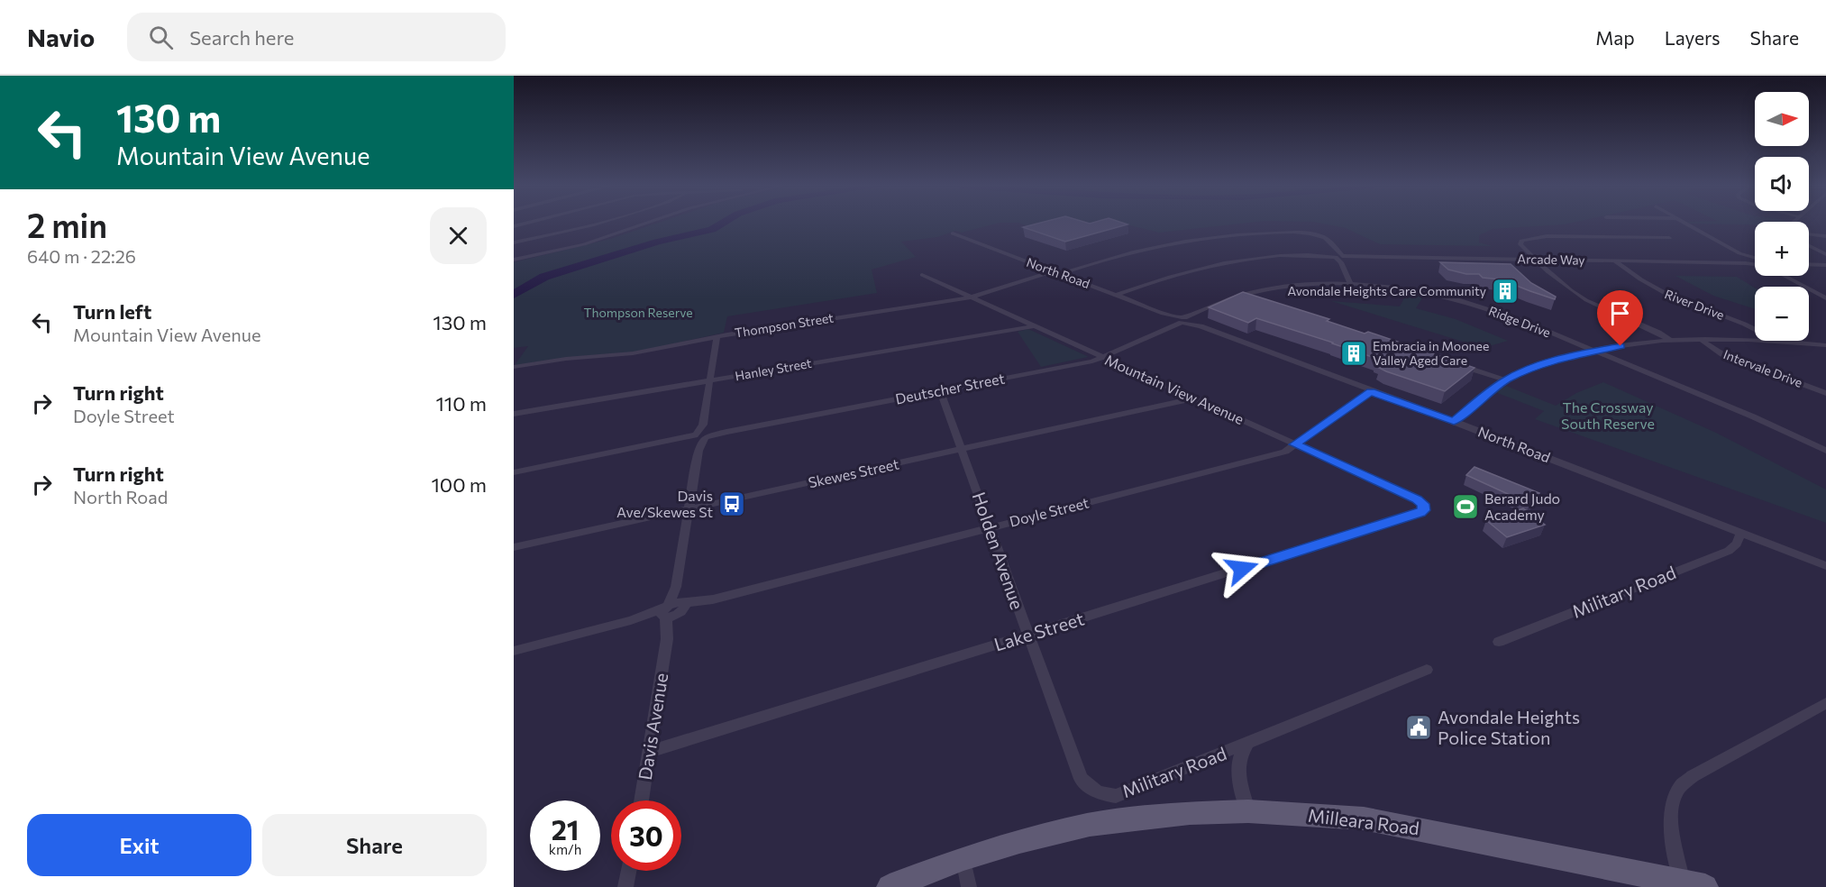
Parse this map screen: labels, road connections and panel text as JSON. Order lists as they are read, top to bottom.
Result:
{
  "streets": {
    "main road": ["Milleara Road"],
    "street": [
      "Arcade Way",
      "North Road",
      "River Drive",
      "Ridge Drive",
      "Thompson Street",
      "Intervale Drive",
      "Hanley Street",
      "Deutscher Street",
      "Mountain View Avenue",
      "Skewes Street",
      "Doyle Street",
      "Holden Avenue",
      "Military Road",
      "Lake Street",
      "Davis Avenue"
    ]
  },
  "crossings": [
    ["Arcade Way", "North Road"],
    ["Arcade Way", "River Drive"],
    ["Arcade Way", "Thompson Street"],
    ["North Road", "Ridge Drive"],
    ["North Road", "Thompson Street"],
    ["North Road", "Deutscher Street"],
    ["North Road", "Doyle Street"],
    ["North Road", "Military Road"],
    ["Ridge Drive", "Deutscher Street"],
    ["Thompson Street", "Mountain View Avenue"],
    ["Thompson Street", "Davis Avenue"],
    ["Hanley Street", "Mountain View Avenue"],
    ["Hanley Street", "Davis Avenue"],
    ["Deutscher Street", "Mountain View Avenue"],
    ["Deutscher Street", "Holden Avenue"],
    ["Deutscher Street", "Davis Avenue"],
    ["Mountain View Avenue", "Skewes Street"],
    ["Mountain View Avenue", "Doyle Street"],
    ["Mountain View Avenue", "Lake Street"],
    ["Skewes Street", "Holden Avenue"],
    ["Skewes Street", "Davis Avenue"],
    ["Doyle Street", "Holden Avenue"],
    ["Doyle Street", "Davis Avenue"],
    ["Holden Avenue", "Military Road"],
    ["Holden Avenue", "Lake Street"],
    ["Military Road", "Milleara Road"],
    ["Lake Street", "Davis Avenue"]
  ],
  "parks": ["Thompson Reserve", "The Crossway South Reserve"],
  "places": {
    "building": ["Avondale Heights Care Community", "Embracia in Moonee Valley Aged Care"],
    "bus stop": ["Davis Ave/Skewes St"],
    "sports": ["Berard Judo Academy"],
    "public building": ["Avondale Heights Police Station"]
  },
  "north": "right",
  "page": {
    "header": "Navio",
    "search": "Search here",
    "nav": ["Map", "Layers", "Share"],
    "turn": ["130 m", "Mountain View Avenue"],
    "map_buttons": ["+", "−"],
    "heading": ["2 min", "640 m · 22:26"],
    "list": [
      {
        "name": "Turn left",
        "note": "Mountain View Avenue",
        "value": "130 m"
      },
      {
        "name": "Turn right",
        "note": "Doyle Street",
        "value": "110 m"
      },
      {
        "name": "Turn right",
        "note": "North Road",
        "value": "100 m"
      }
    ],
    "speed": "21 km/h",
    "limit": "30",
    "buttons": ["Exit", "Share"]
  }
}
